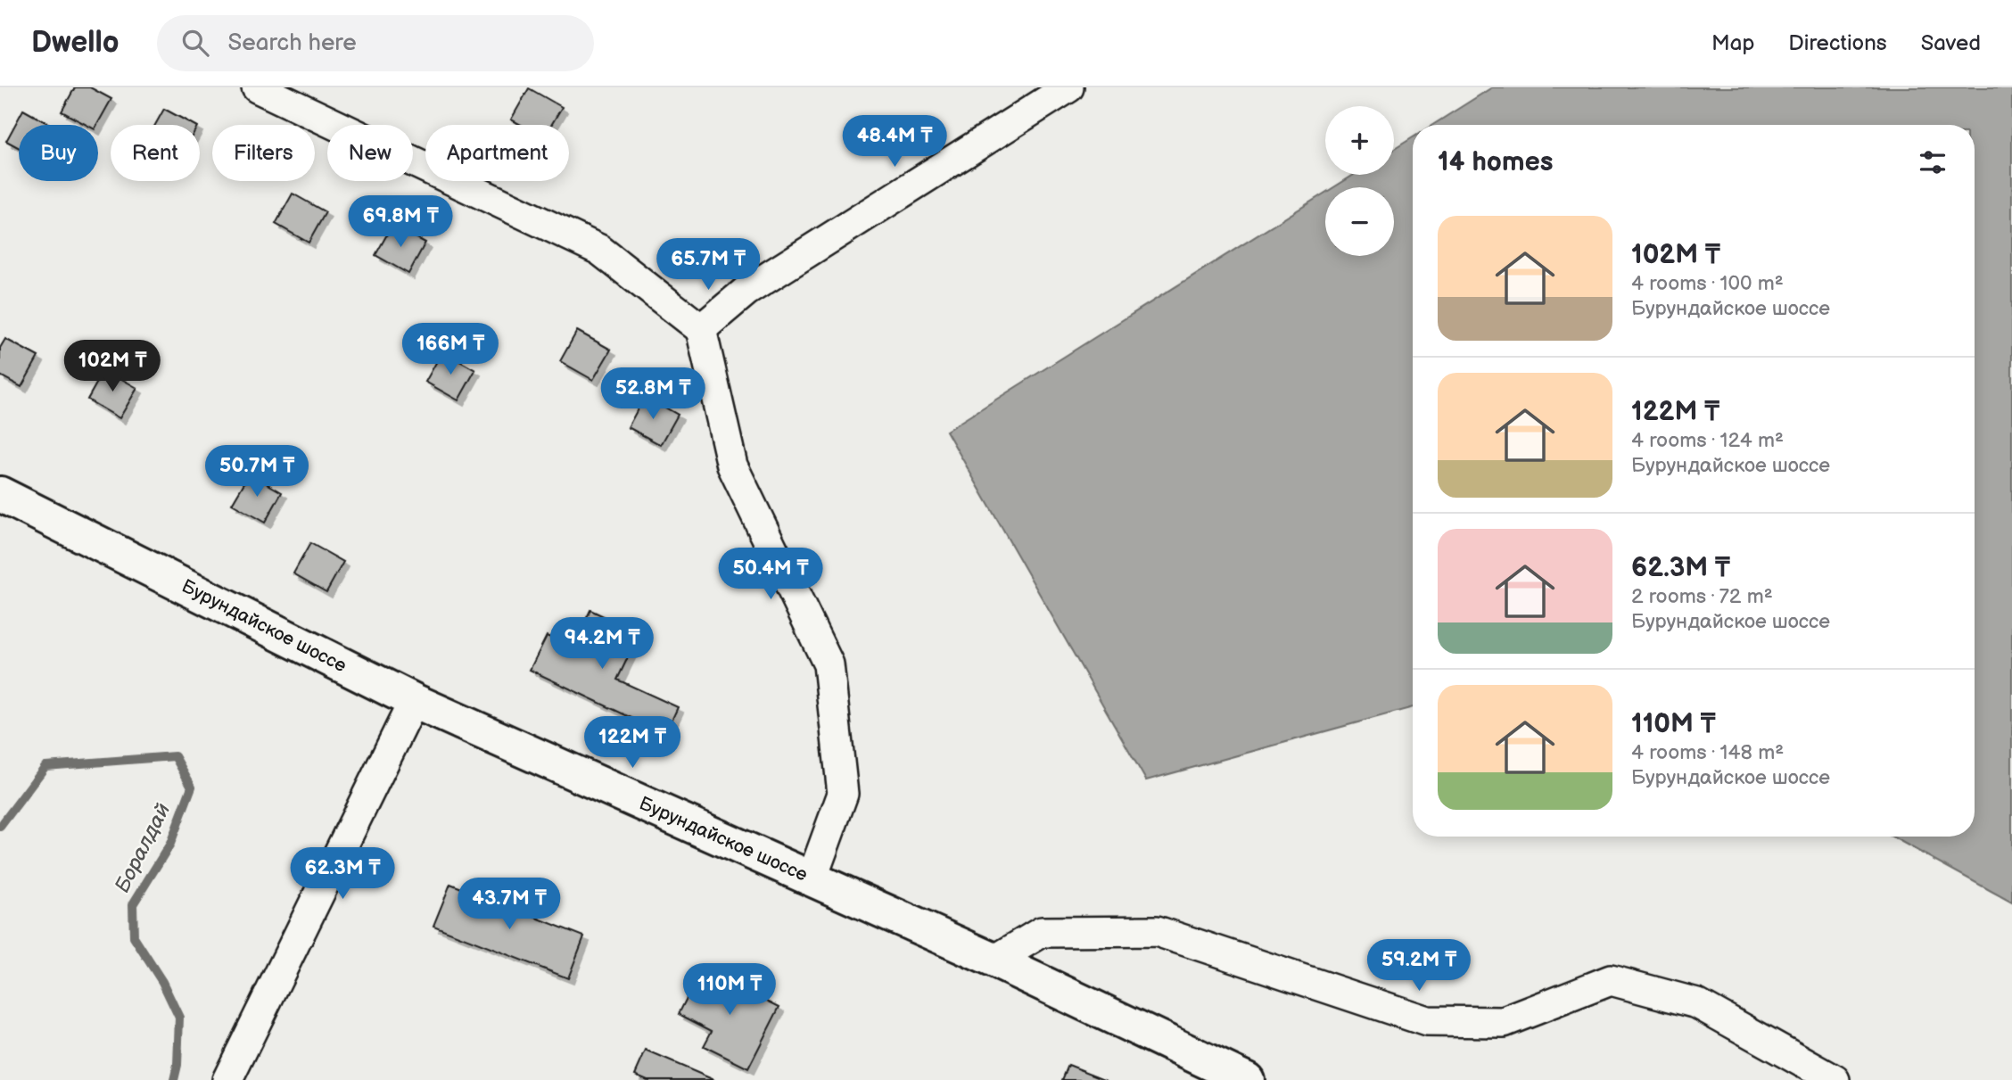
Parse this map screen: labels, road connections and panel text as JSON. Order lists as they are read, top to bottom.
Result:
{
  "streets": {
    "main road": ["Бурундайское шоссе"]
  },
  "water": ["Боралдай"],
  "page": {
    "header": "Dwello",
    "search": "Search here",
    "nav": ["Map", "Directions", "Saved"],
    "map_buttons": ["+", "−"],
    "price": [
      "48.4M ₸",
      "69.8M ₸",
      "65.7M ₸",
      "166M ₸",
      "102M ₸",
      "52.8M ₸",
      "50.7M ₸",
      "50.4M ₸",
      "94.2M ₸",
      "122M ₸",
      "62.3M ₸",
      "43.7M ₸",
      "59.2M ₸",
      "110M ₸"
    ],
    "chip": [
      "Buy",
      "Rent",
      "Filters",
      "New",
      "Apartment"
    ],
    "heading": "14 homes",
    "list": [
      {
        "name": "102M ₸",
        "note": "4 rooms · 100 m² · Бурундайское шоссе"
      },
      {
        "name": "122M ₸",
        "note": "4 rooms · 124 m² · Бурундайское шоссе"
      },
      {
        "name": "62.3M ₸",
        "note": "2 rooms · 72 m² · Бурундайское шоссе"
      },
      {
        "name": "110M ₸",
        "note": "4 rooms · 148 m² · Бурундайское шоссе"
      }
    ]
  }
}
